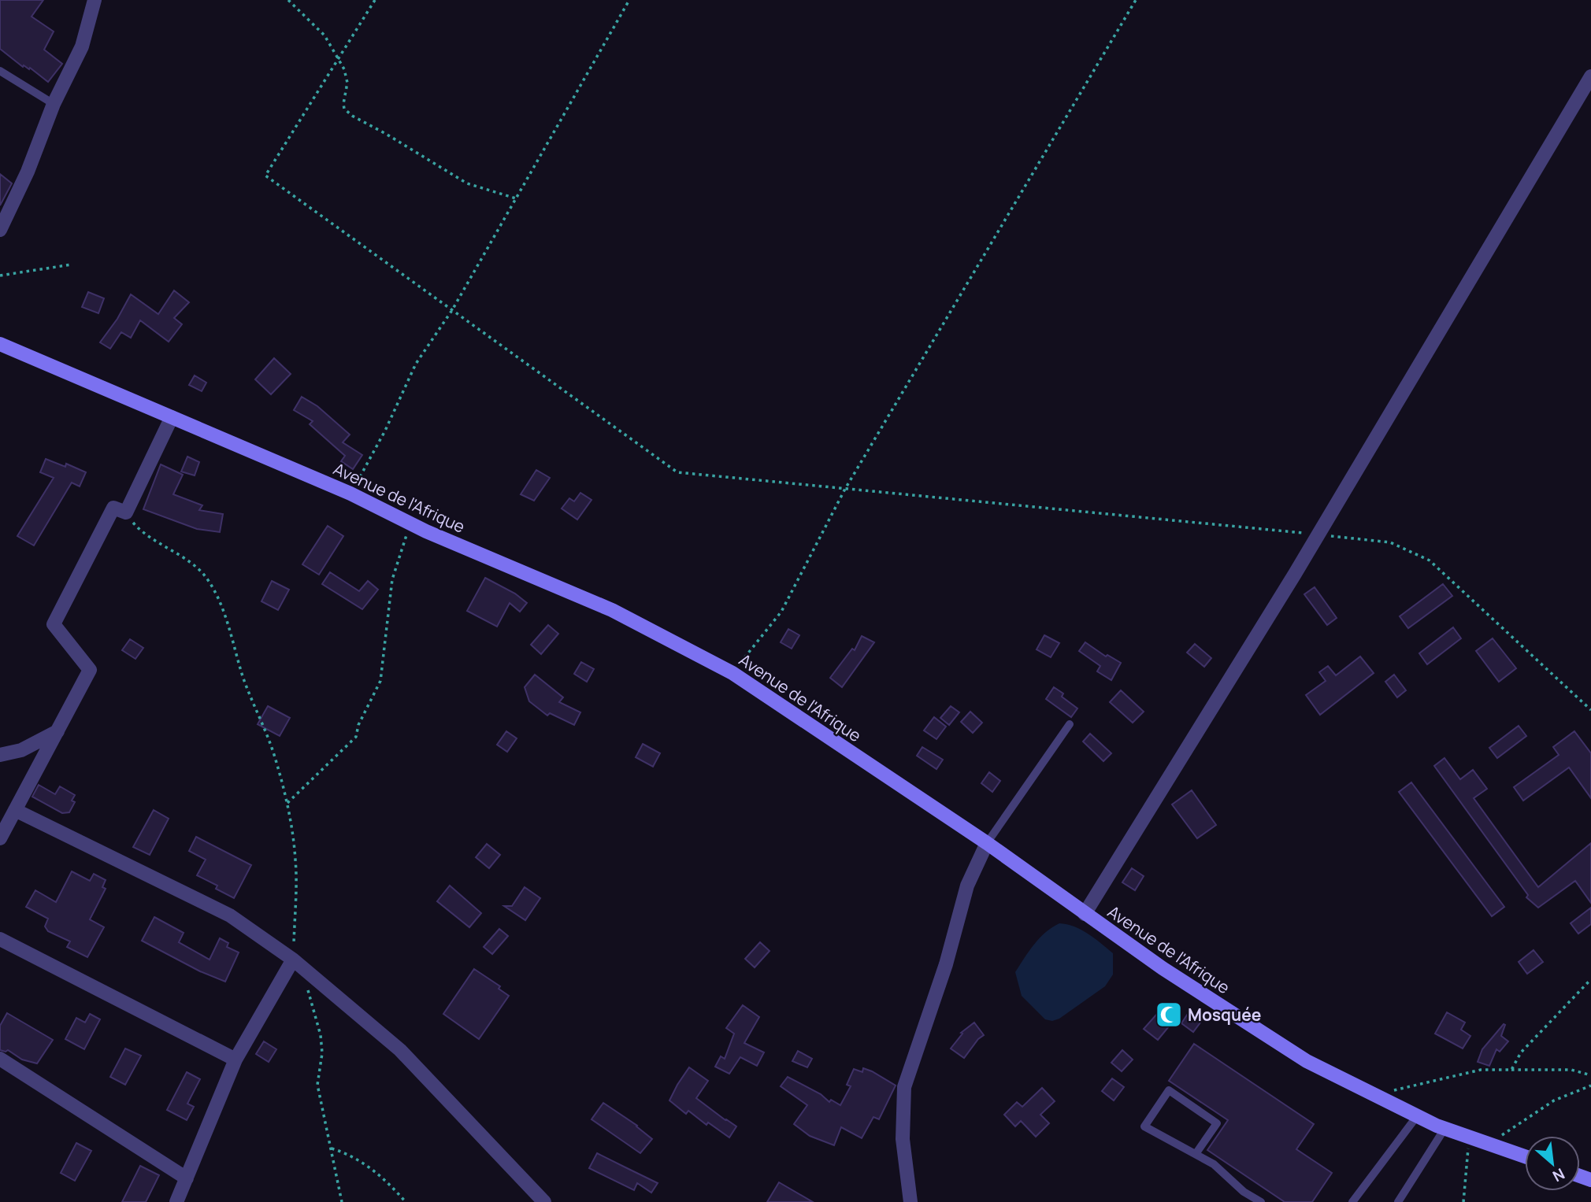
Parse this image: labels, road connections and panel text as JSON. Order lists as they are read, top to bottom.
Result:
{
  "streets": {
    "main road": ["Avenue de l'Afrique"]
  },
  "places": {
    "mosque": ["Mosquée"]
  },
  "north": "bottom right"
}
